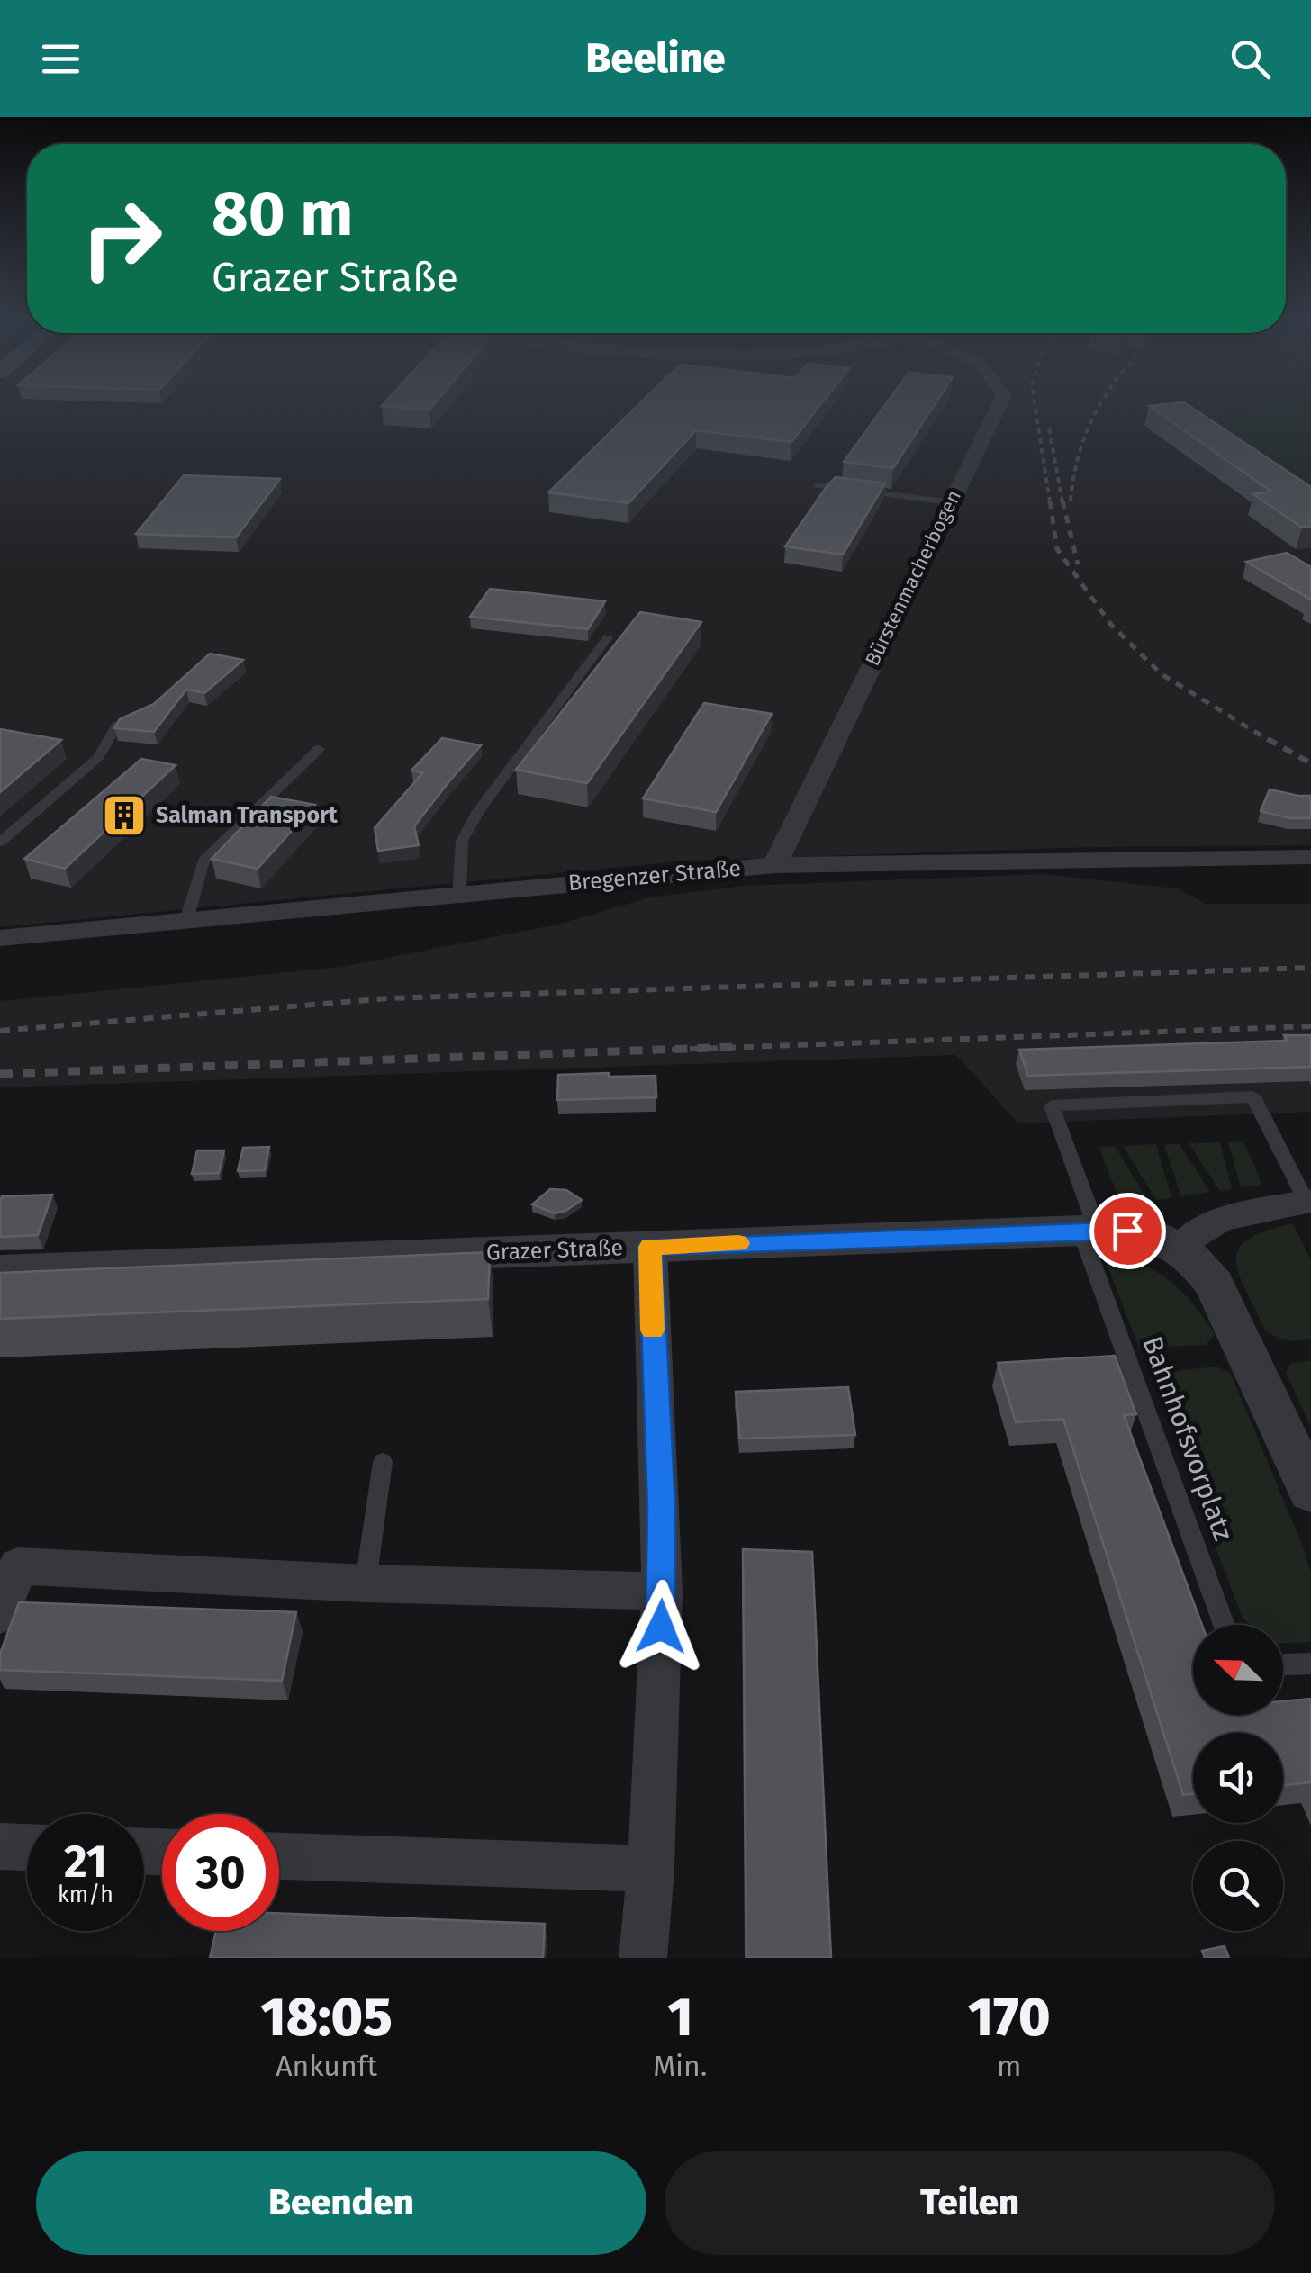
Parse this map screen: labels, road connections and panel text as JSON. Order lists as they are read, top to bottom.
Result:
{
  "streets": {
    "street": ["Bürstenmacherbogen", "Bregenzer Straße", "Grazer Straße"],
    "lane": ["Bahnhofsvorplatz"]
  },
  "crossings": [
    ["Bürstenmacherbogen", "Bregenzer Straße"],
    ["Grazer Straße", "Bahnhofsvorplatz"]
  ],
  "places": {
    "building": ["Salman Transport"]
  },
  "north": "top left",
  "page": {
    "header": "Beeline",
    "turn": ["80 m", "Grazer Straße"],
    "speed": "21 km/h",
    "limit": "30",
    "eta": [
      "18:05",
      "Ankunft",
      "1",
      "Min.",
      "170",
      "m"
    ],
    "buttons": ["Beenden", "Teilen"]
  }
}
